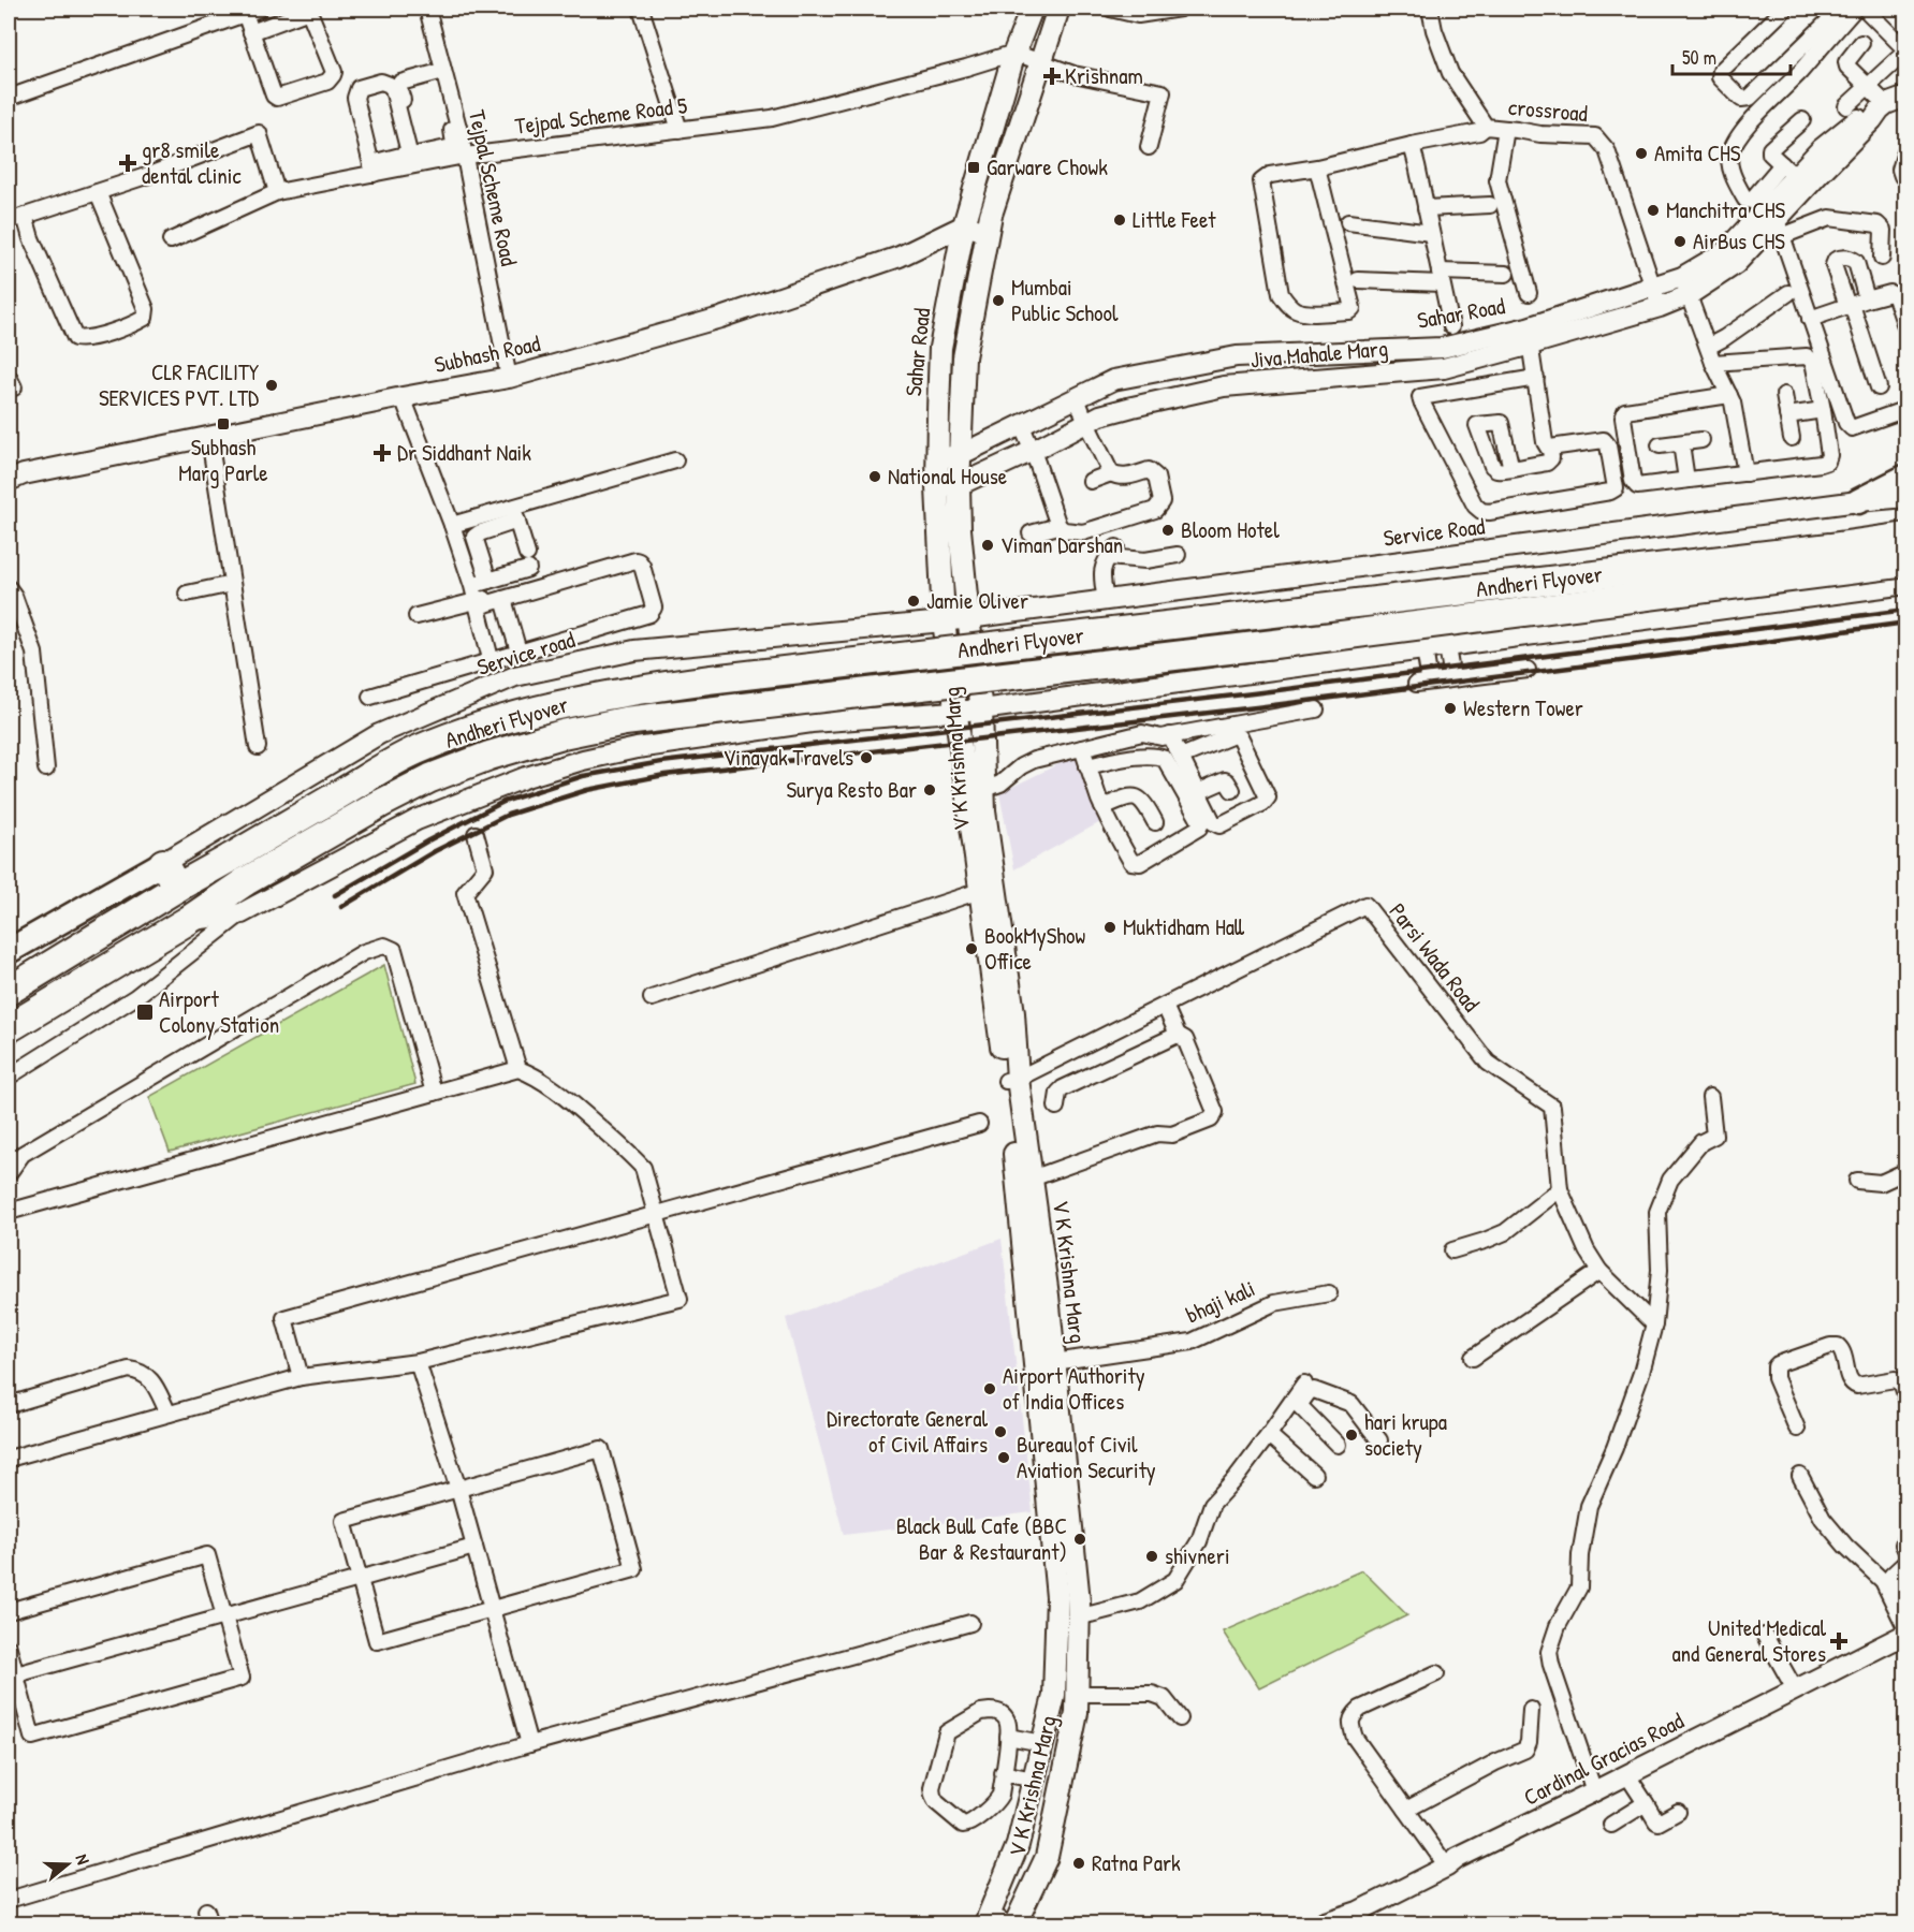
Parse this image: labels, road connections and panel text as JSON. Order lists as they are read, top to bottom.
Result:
{
  "streets": {
    "highway": ["Andheri Flyover"],
    "main road": ["Sahar Road", "V K Krishna Marg"],
    "street": [
      "crossroad",
      "Tejpal Scheme Road 5",
      "Tejpal Scheme Road",
      "Subhash Road",
      "Jiva Mahale Marg",
      "Service Road",
      "Service road",
      "Parsi Wada Road",
      "bhaji kali",
      "Cardinal Gracias Road"
    ]
  },
  "crossings": [
    ["crossroad", "Jiva Mahale Marg"],
    ["Tejpal Scheme Road 5", "Tejpal Scheme Road"],
    ["Tejpal Scheme Road 5", "Sahar Road"],
    ["Tejpal Scheme Road", "Subhash Road"],
    ["Sahar Road", "Subhash Road"],
    ["Sahar Road", "Jiva Mahale Marg"],
    ["Sahar Road", "Service Road"],
    ["Sahar Road", "Service road"],
    ["Sahar Road", "V K Krishna Marg"],
    ["Service Road", "Service road"],
    ["Service Road", "V K Krishna Marg"],
    ["Service road", "V K Krishna Marg"],
    ["V K Krishna Marg", "Parsi Wada Road"],
    ["V K Krishna Marg", "bhaji kali"]
  ],
  "places": {
    "health": [
      "Krishnam",
      "gr8 smile dental clinic",
      "Dr Siddhant Naik",
      "United Medical and General Stores"
    ],
    "other": [
      "Amita CHS",
      "Manchitra CHS",
      "Little Feet",
      "AirBus CHS",
      "Mumbai Public School",
      "CLR FACILITY SERVICES PVT. LTD",
      "National House",
      "Bloom Hotel",
      "Viman Darshan",
      "Jamie Oliver",
      "Western Tower",
      "Vinayak Travels",
      "Surya Resto Bar",
      "Muktidham Hall",
      "BookMyShow Office",
      "Airport Authority of India Offices",
      "Directorate General of Civil Affairs",
      "hari krupa society",
      "Bureau of Civil Aviation Security",
      "Black Bull Cafe (BBC Bar & Restaurant)",
      "shivneri",
      "Ratna Park"
    ],
    "transit": ["Garware Chowk", "Subhash Marg Parle", "Airport Colony Station"]
  },
  "scale_bar": "50 m",
  "north": "right"
}
